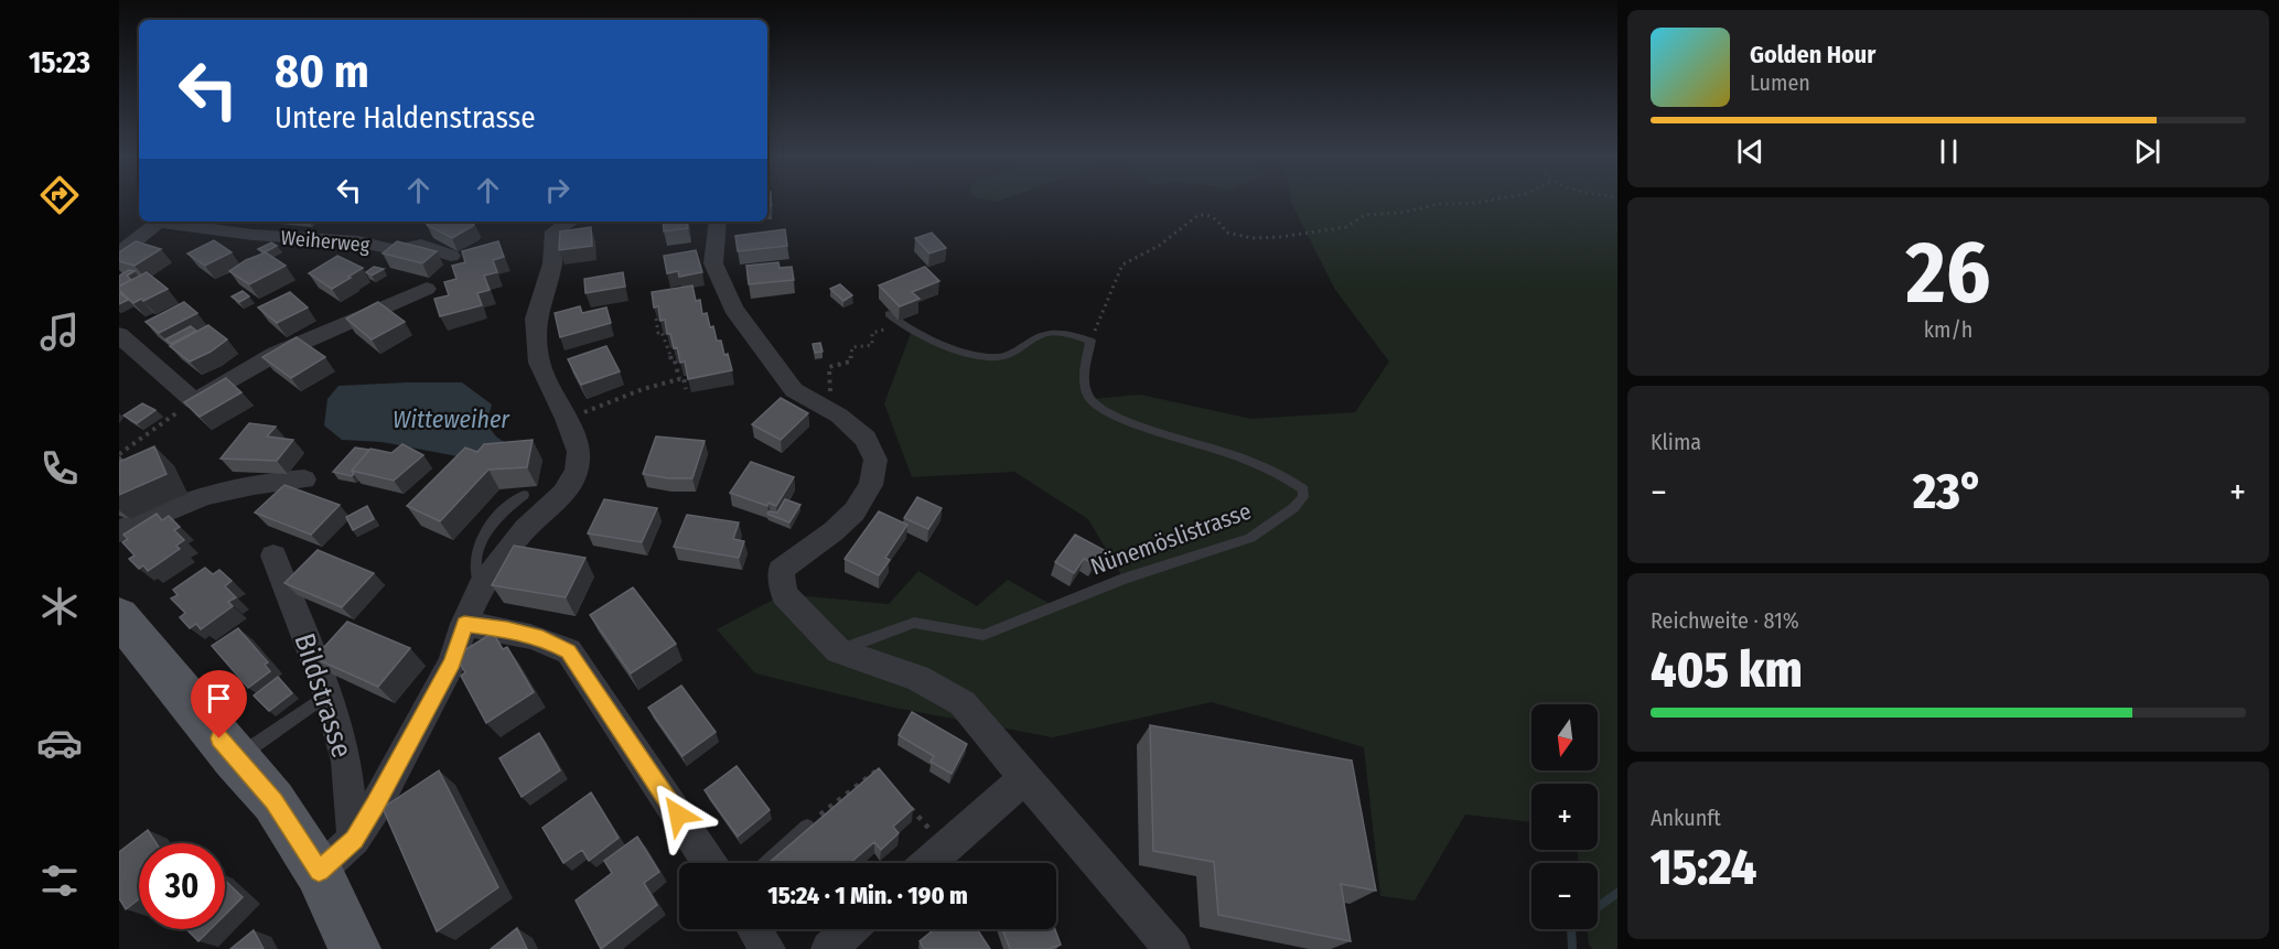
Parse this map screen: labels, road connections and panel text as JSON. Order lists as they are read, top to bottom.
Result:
{
  "streets": {
    "street": ["Weiherweg", "Bildstrasse"],
    "lane": ["Nünemöslistrasse"]
  },
  "water": ["Witteweiher"],
  "north": "bottom",
  "page": {
    "tabs": "15:23",
    "turn": ["80 m", "Untere Haldenstrasse"],
    "song": ["Golden Hour", "Lumen"],
    "tile": [
      ["26", "km/h"],
      "Klima",
      ["Reichweite · 81%", "405 km"],
      ["Ankunft", "15:24"]
    ],
    "heat": ["−", "23°", "+"],
    "map_buttons": ["+", "−"],
    "limit": "30",
    "trip": "15:24 · 1 Min. · 190 m"
  }
}
